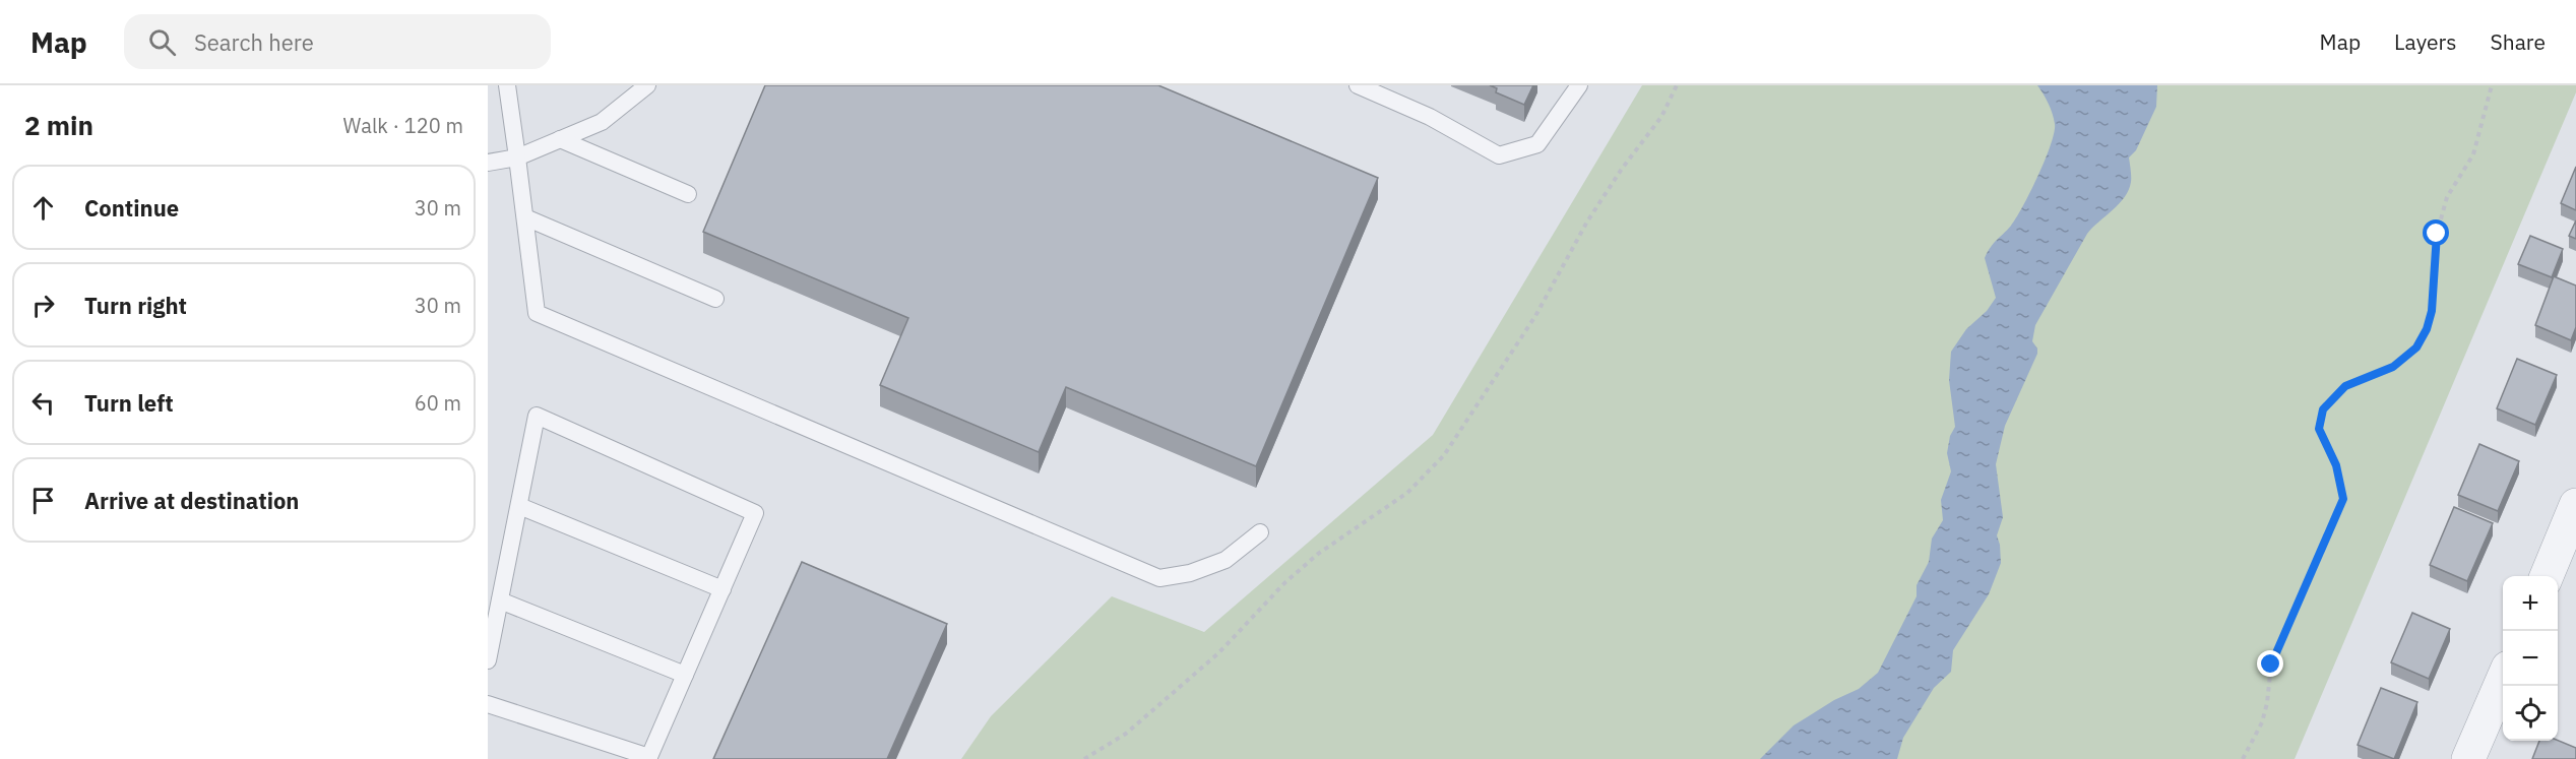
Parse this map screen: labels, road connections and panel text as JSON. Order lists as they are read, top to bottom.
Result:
{
  "page": {
    "header": "Map",
    "search": "Search here",
    "nav": ["Map", "Layers", "Share"],
    "heading": ["2 min", "Walk · 120 m"],
    "list": [
      ["Continue", "30 m"],
      ["Turn right", "30 m"],
      ["Turn left", "60 m"],
      "Arrive at destination"
    ],
    "map_buttons": ["+", "−"]
  }
}
